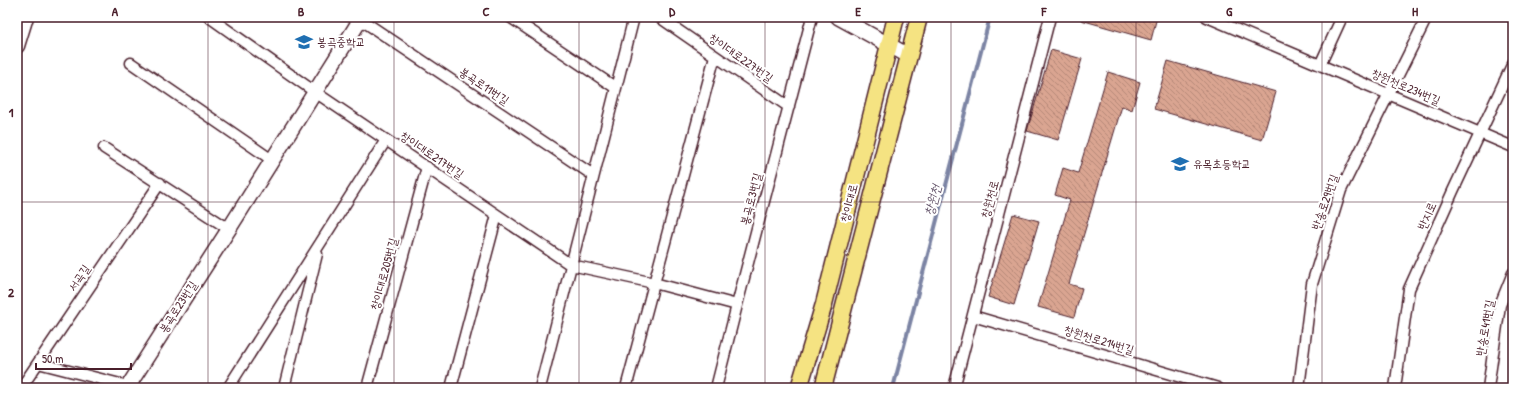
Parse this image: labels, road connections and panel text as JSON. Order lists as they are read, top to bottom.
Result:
{
  "streets": {
    "main road": ["창이대로"],
    "street": [
      "창이대로227번길",
      "봉곡로11번길",
      "창원천로234번길",
      "창이대로217번길",
      "봉곡로3번길",
      "창원천로",
      "반송로29번길",
      "반지로",
      "창이대로205번길",
      "서곡길",
      "봉곡로23번길",
      "반송로41번길",
      "창원천로214번길"
    ]
  },
  "crossings": [
    ["창이대로227번길", "봉곡로3번길"],
    ["봉곡로11번길", "봉곡로23번길"],
    ["창원천로234번길", "반송로29번길"],
    ["창원천로234번길", "반지로"],
    ["창이대로217번길", "봉곡로3번길"],
    ["창이대로217번길", "창이대로205번길"],
    ["창이대로217번길", "봉곡로23번길"],
    ["창원천로", "창원천로214번길"]
  ],
  "water": ["창원천"],
  "places": {
    "school or university": ["봉곡중학교", "유목초등학교"]
  },
  "scale_bar": "50 m",
  "grid": {
    "columns": [
      "A",
      "B",
      "C",
      "D",
      "E",
      "F",
      "G",
      "H"
    ],
    "rows": ["1", "2"]
  }
}
